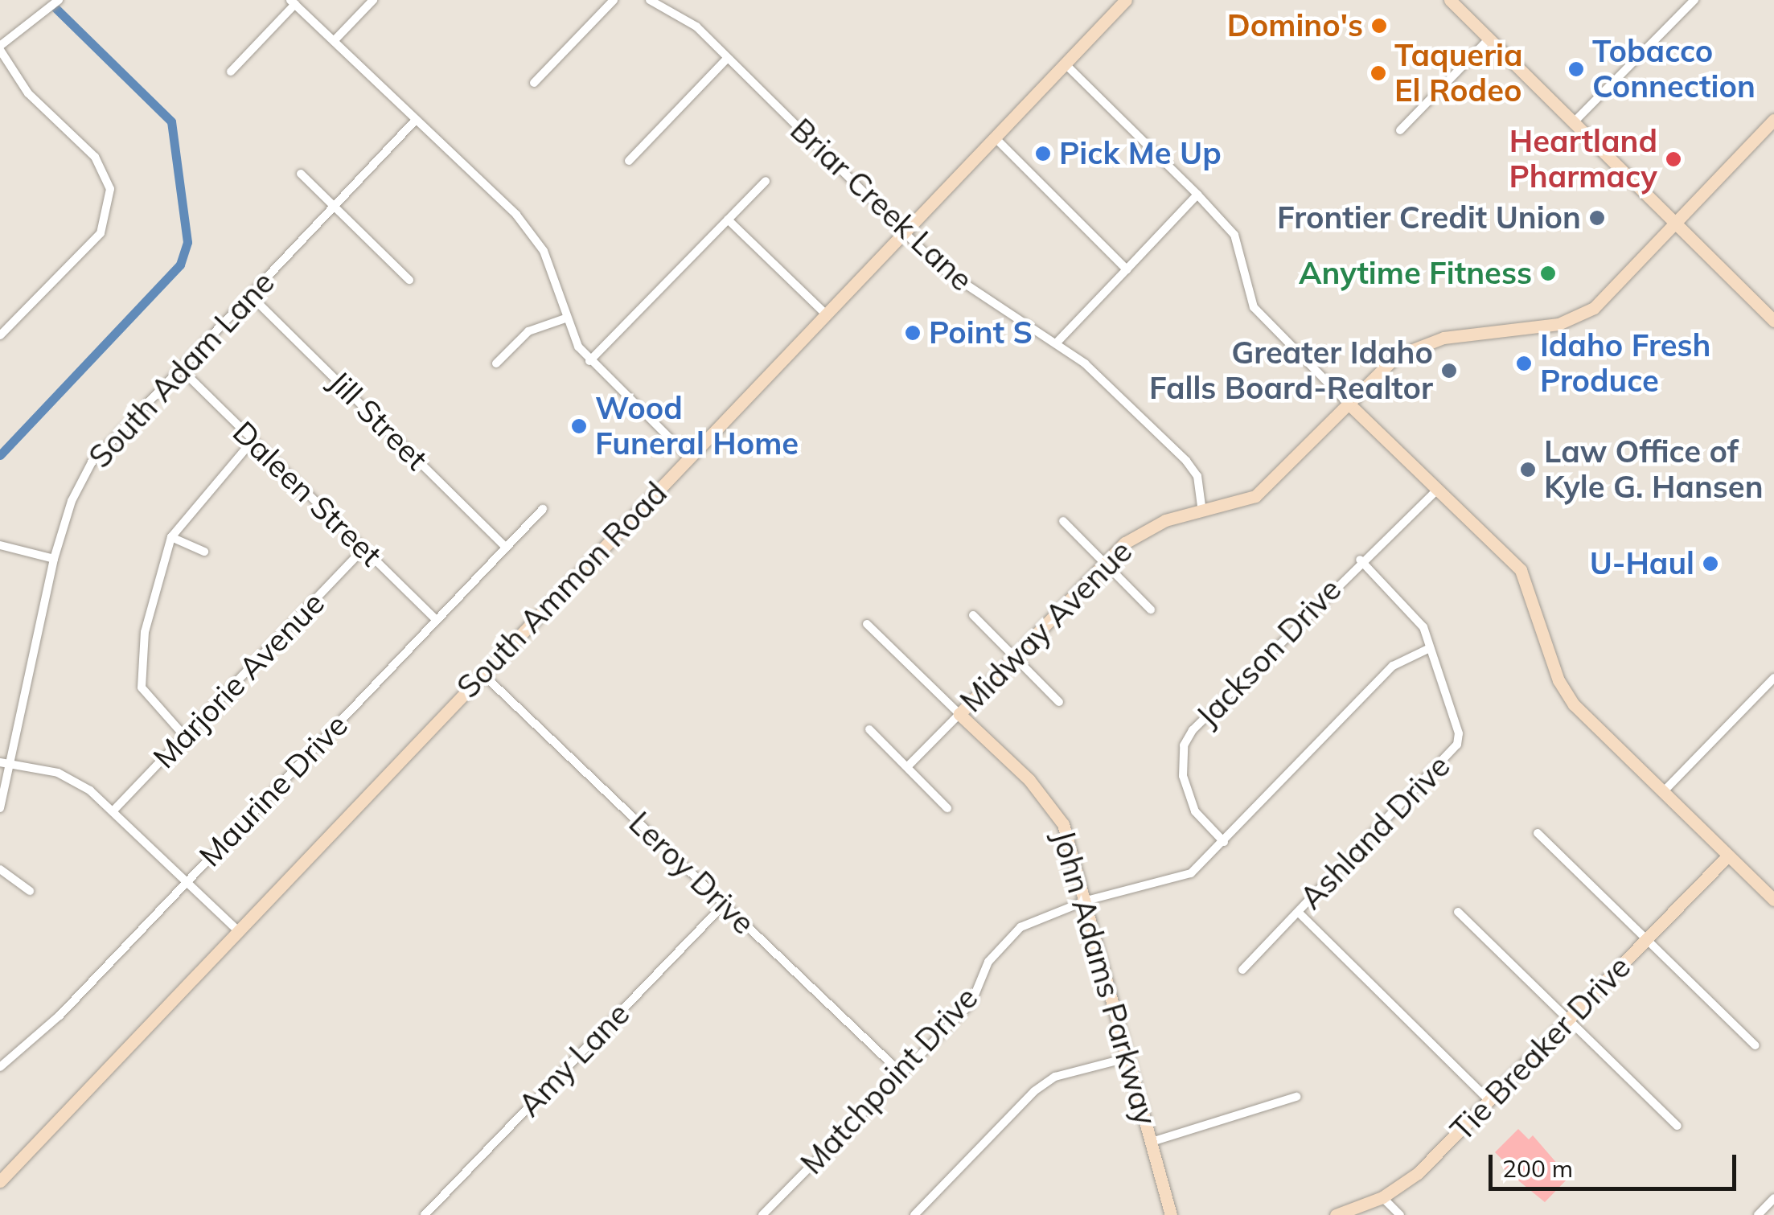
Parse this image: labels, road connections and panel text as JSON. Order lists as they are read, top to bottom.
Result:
{
  "streets": {
    "street": [
      "Briar Creek Lane",
      "South Adam Lane",
      "Jill Street",
      "Daleen Street",
      "South Ammon Road",
      "Midway Avenue",
      "Jackson Drive",
      "Marjorie Avenue",
      "Maurine Drive",
      "Ashland Drive",
      "Leroy Drive",
      "John Adams Parkway",
      "Tie Breaker Drive",
      "Amy Lane",
      "Matchpoint Drive"
    ]
  },
  "crossings": [
    ["Briar Creek Lane", "South Ammon Road"],
    ["Briar Creek Lane", "Midway Avenue"],
    ["South Adam Lane", "Jill Street"],
    ["South Adam Lane", "Daleen Street"],
    ["Jill Street", "Maurine Drive"],
    ["Daleen Street", "Marjorie Avenue"],
    ["Daleen Street", "Maurine Drive"],
    ["South Ammon Road", "Leroy Drive"],
    ["Midway Avenue", "John Adams Parkway"],
    ["Jackson Drive", "Ashland Drive"],
    ["Jackson Drive", "Matchpoint Drive"],
    ["Ashland Drive", "Matchpoint Drive"],
    ["Leroy Drive", "Amy Lane"],
    ["Leroy Drive", "Matchpoint Drive"],
    ["John Adams Parkway", "Matchpoint Drive"]
  ],
  "places": [
    "Domino's",
    "Tobacco Connection",
    "Taqueria El Rodeo",
    "Pick Me Up",
    "Heartland Pharmacy",
    "Frontier Credit Union",
    "Anytime Fitness",
    "Point S",
    "Idaho Fresh Produce",
    "Greater Idaho Falls Board-Realtor",
    "Wood Funeral Home",
    "Law Office of Kyle G. Hansen",
    "U-Haul"
  ],
  "scale_bar": "200 m"
}
